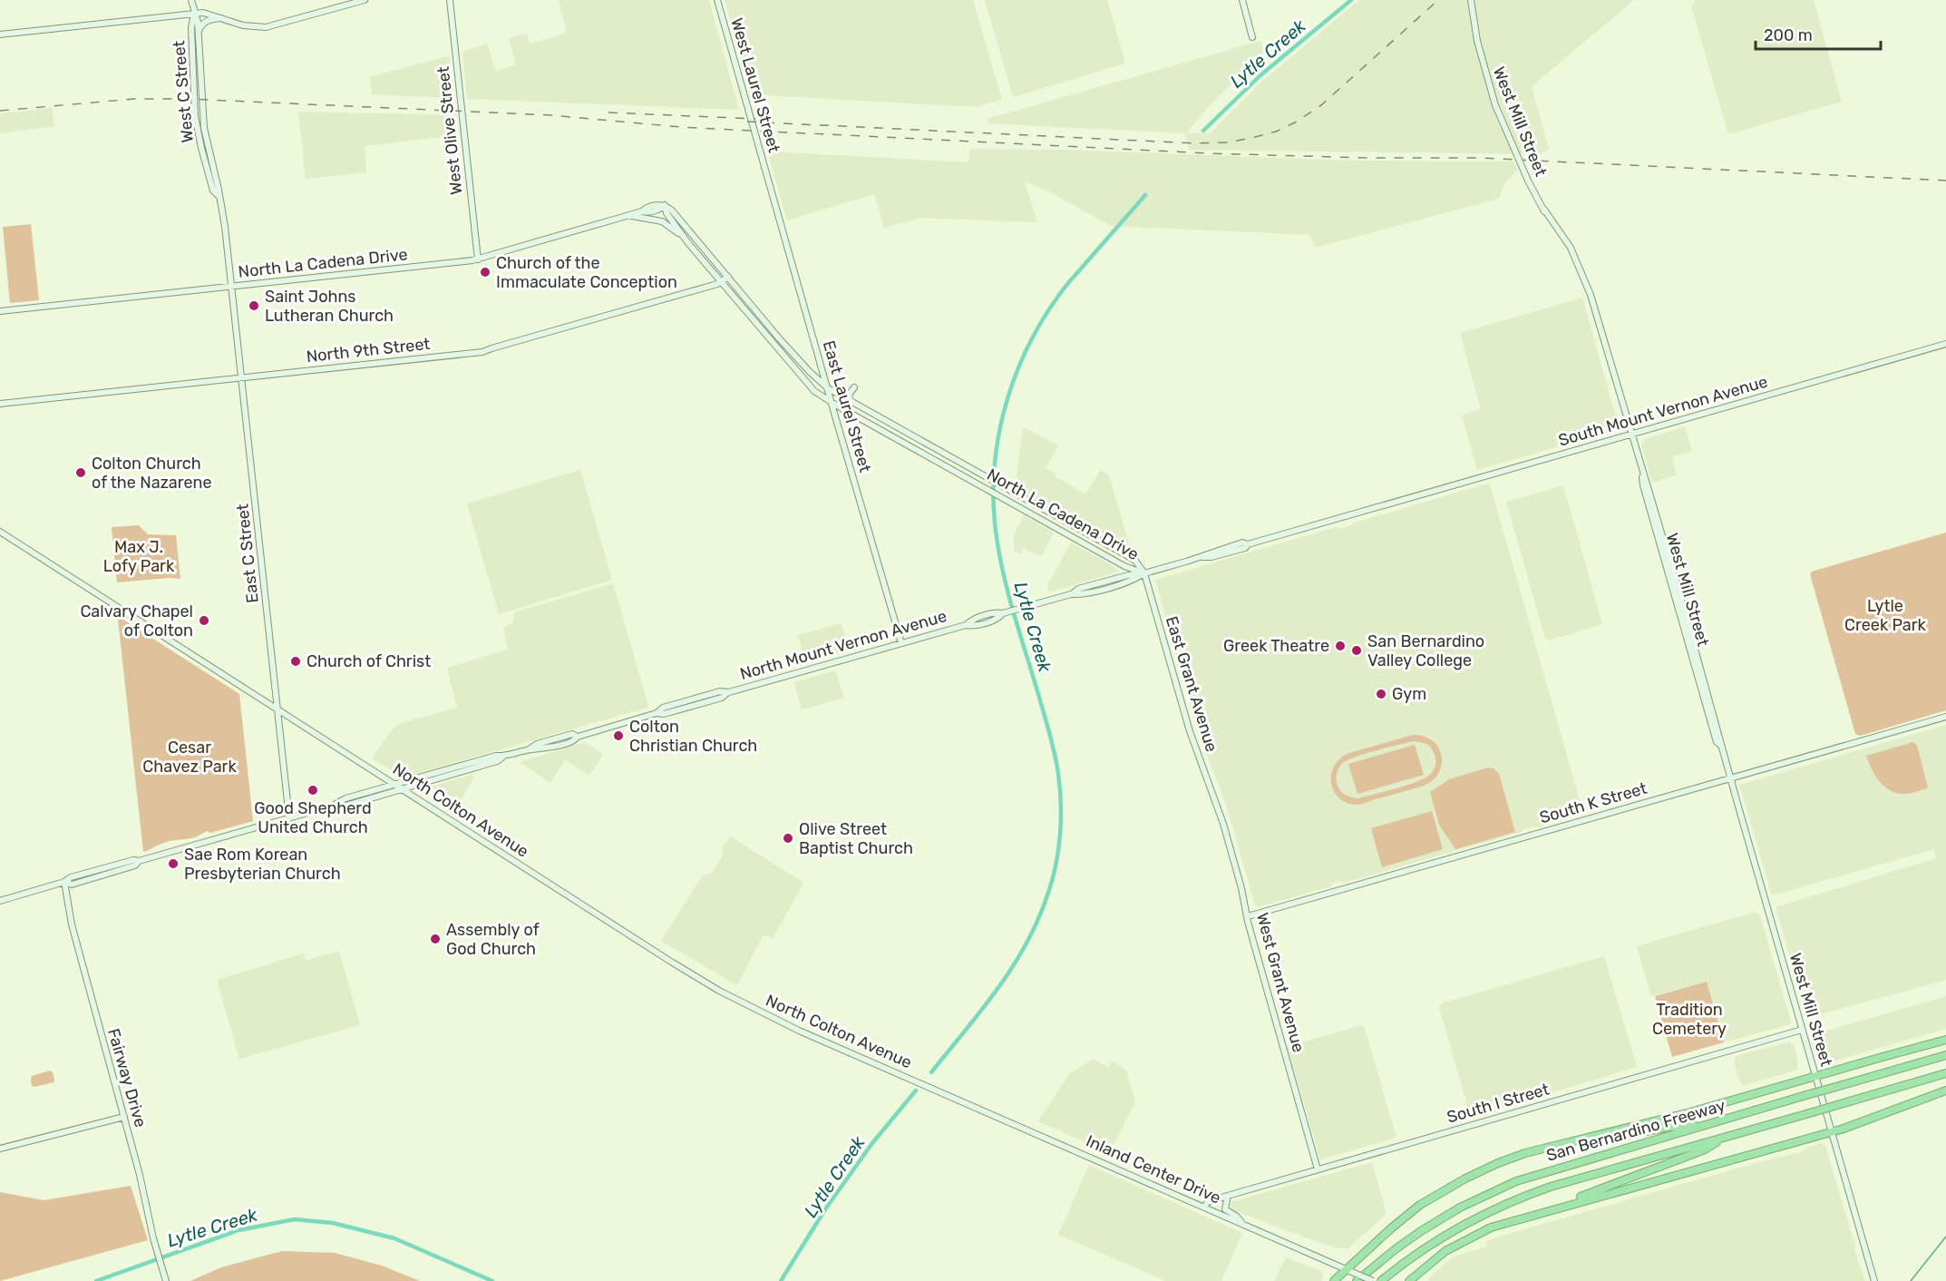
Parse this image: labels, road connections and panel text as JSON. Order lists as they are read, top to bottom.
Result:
{
  "streets": {
    "highway": ["San Bernardino Freeway"],
    "main road": [
      "West Laurel Street",
      "West C Street",
      "West Mill Street",
      "West Olive Street",
      "North La Cadena Drive",
      "North 9th Street",
      "East Laurel Street",
      "South Mount Vernon Avenue",
      "East C Street",
      "North Mount Vernon Avenue",
      "East Grant Avenue",
      "South K Street",
      "North Colton Avenue",
      "West Grant Avenue",
      "Fairway Drive",
      "South I Street",
      "Inland Center Drive"
    ]
  },
  "crossings": [
    ["West Laurel Street", "East Laurel Street"],
    ["West C Street", "North La Cadena Drive"],
    ["West C Street", "East C Street"],
    ["West Mill Street", "South Mount Vernon Avenue"],
    ["West Mill Street", "South K Street"],
    ["West Mill Street", "South I Street"],
    ["West Olive Street", "North La Cadena Drive"],
    ["North La Cadena Drive", "North 9th Street"],
    ["North La Cadena Drive", "East Laurel Street"],
    ["North La Cadena Drive", "East C Street"],
    ["North La Cadena Drive", "North Mount Vernon Avenue"],
    ["North La Cadena Drive", "East Grant Avenue"],
    ["North 9th Street", "East C Street"],
    ["East Laurel Street", "North Mount Vernon Avenue"],
    ["South Mount Vernon Avenue", "North Mount Vernon Avenue"],
    ["East C Street", "North Mount Vernon Avenue"],
    ["East C Street", "North Colton Avenue"],
    ["North Mount Vernon Avenue", "East Grant Avenue"],
    ["North Mount Vernon Avenue", "North Colton Avenue"],
    ["North Mount Vernon Avenue", "Fairway Drive"],
    ["East Grant Avenue", "West Grant Avenue"],
    ["South K Street", "West Grant Avenue"],
    ["North Colton Avenue", "Inland Center Drive"],
    ["West Grant Avenue", "South I Street"],
    ["South I Street", "Inland Center Drive"]
  ],
  "water": ["Lytle Creek"],
  "parks": [
    "Max J. Lofy Park",
    "Lytle Creek Park",
    "Cesar Chavez Park",
    "Tradition Cemetery"
  ],
  "places": [
    "Church of the Immaculate Conception",
    "Saint Johns Lutheran Church",
    "Colton Church of the Nazarene",
    "Calvary Chapel of Colton",
    "Greek Theatre",
    "San Bernardino Valley College",
    "Church of Christ",
    "Gym",
    "Colton Christian Church",
    "Good Shepherd United Church",
    "Olive Street Baptist Church",
    "Sae Rom Korean Presbyterian Church",
    "Assembly of God Church"
  ],
  "scale_bar": "200 m"
}
